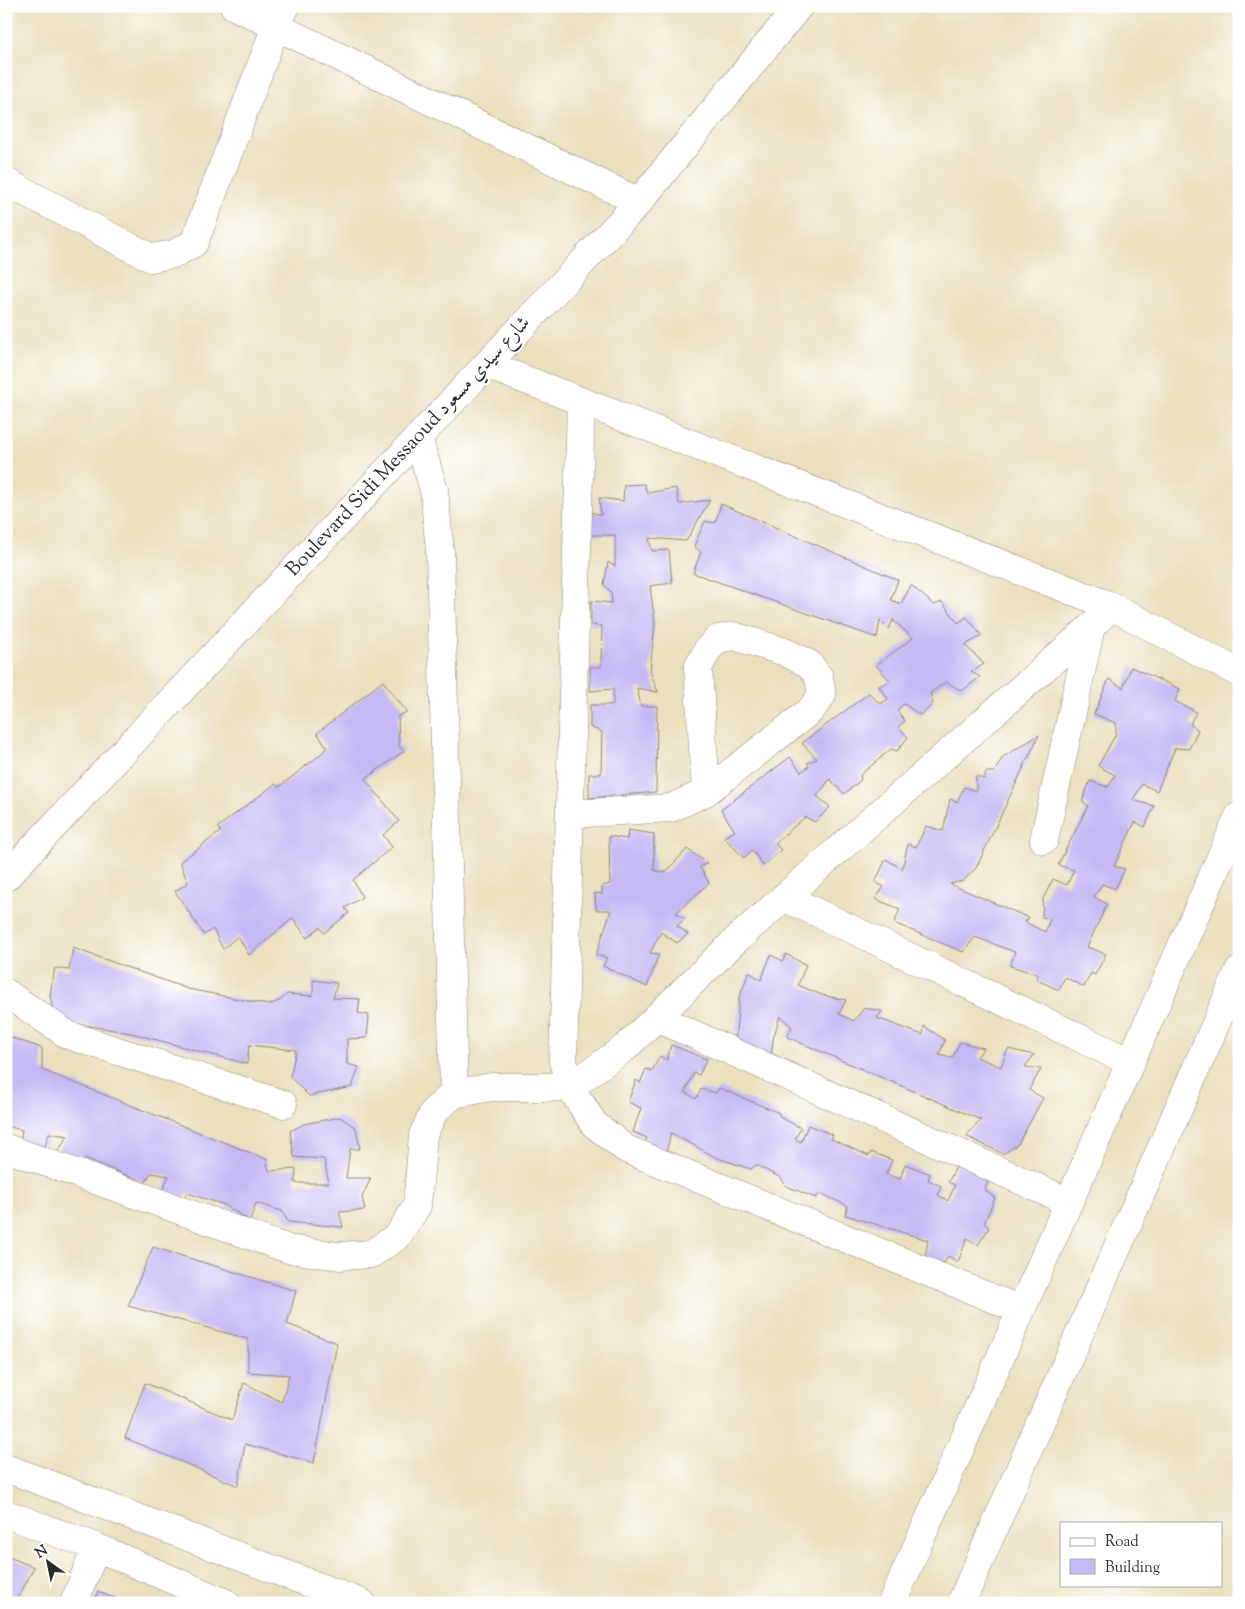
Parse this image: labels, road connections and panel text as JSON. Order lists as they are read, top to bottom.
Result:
{
  "streets": {
    "street": ["Boulevard Sidi Messaoud شارع سيدي مسعود"]
  },
  "legend": ["Road", "Building"],
  "north": "top left"
}
